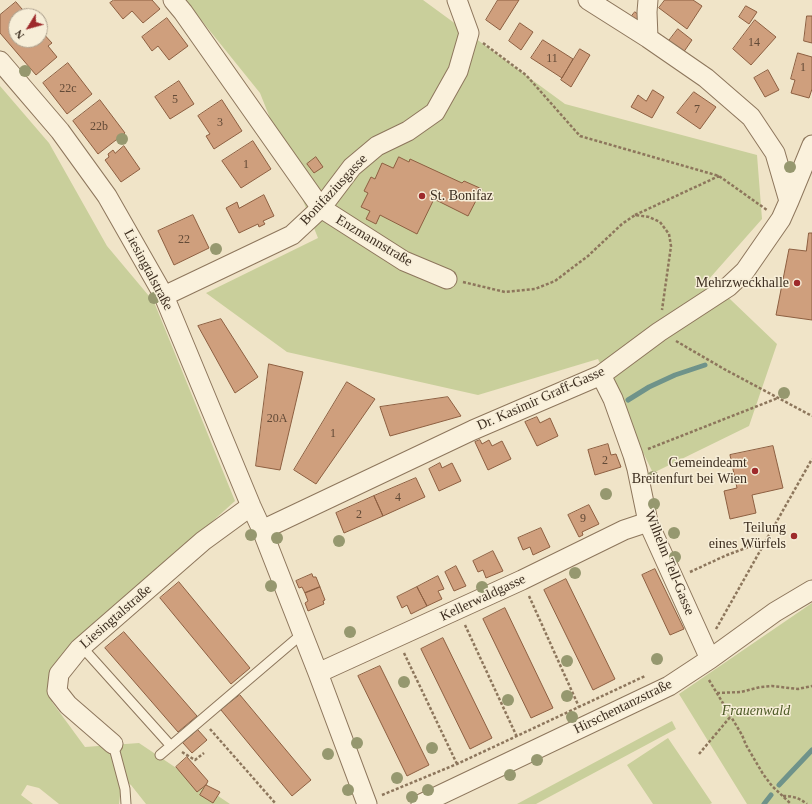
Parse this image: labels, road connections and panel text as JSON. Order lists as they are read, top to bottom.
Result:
{
  "streets": {
    "street": [
      "Bonifaziusgasse",
      "Enzmannstraße",
      "Liesingtalstraße",
      "Dr. Kasimir Graff-Gasse",
      "Wilhelm Tell-Gasse",
      "Kellerwaldgasse",
      "Hirschentanzstraße"
    ]
  },
  "crossings": [
    ["Bonifaziusgasse", "Enzmannstraße"],
    ["Bonifaziusgasse", "Liesingtalstraße"],
    ["Liesingtalstraße", "Dr. Kasimir Graff-Gasse"],
    ["Liesingtalstraße", "Kellerwaldgasse"],
    ["Dr. Kasimir Graff-Gasse", "Wilhelm Tell-Gasse"],
    ["Wilhelm Tell-Gasse", "Kellerwaldgasse"],
    ["Wilhelm Tell-Gasse", "Hirschentanzstraße"]
  ],
  "parks": ["Frauenwald"],
  "places": [
    "St. Bonifaz",
    "Mehrzweckhalle",
    "Gemeindeamt Breitenfurt bei Wien",
    "Teilung eines Würfels"
  ],
  "house_numbers": [
    "14",
    "11",
    "1",
    "22c",
    "5",
    "7",
    "3",
    "22b",
    "1",
    "22",
    "20A",
    "1",
    "2",
    "4",
    "2",
    "9"
  ],
  "north": "bottom left"
}
